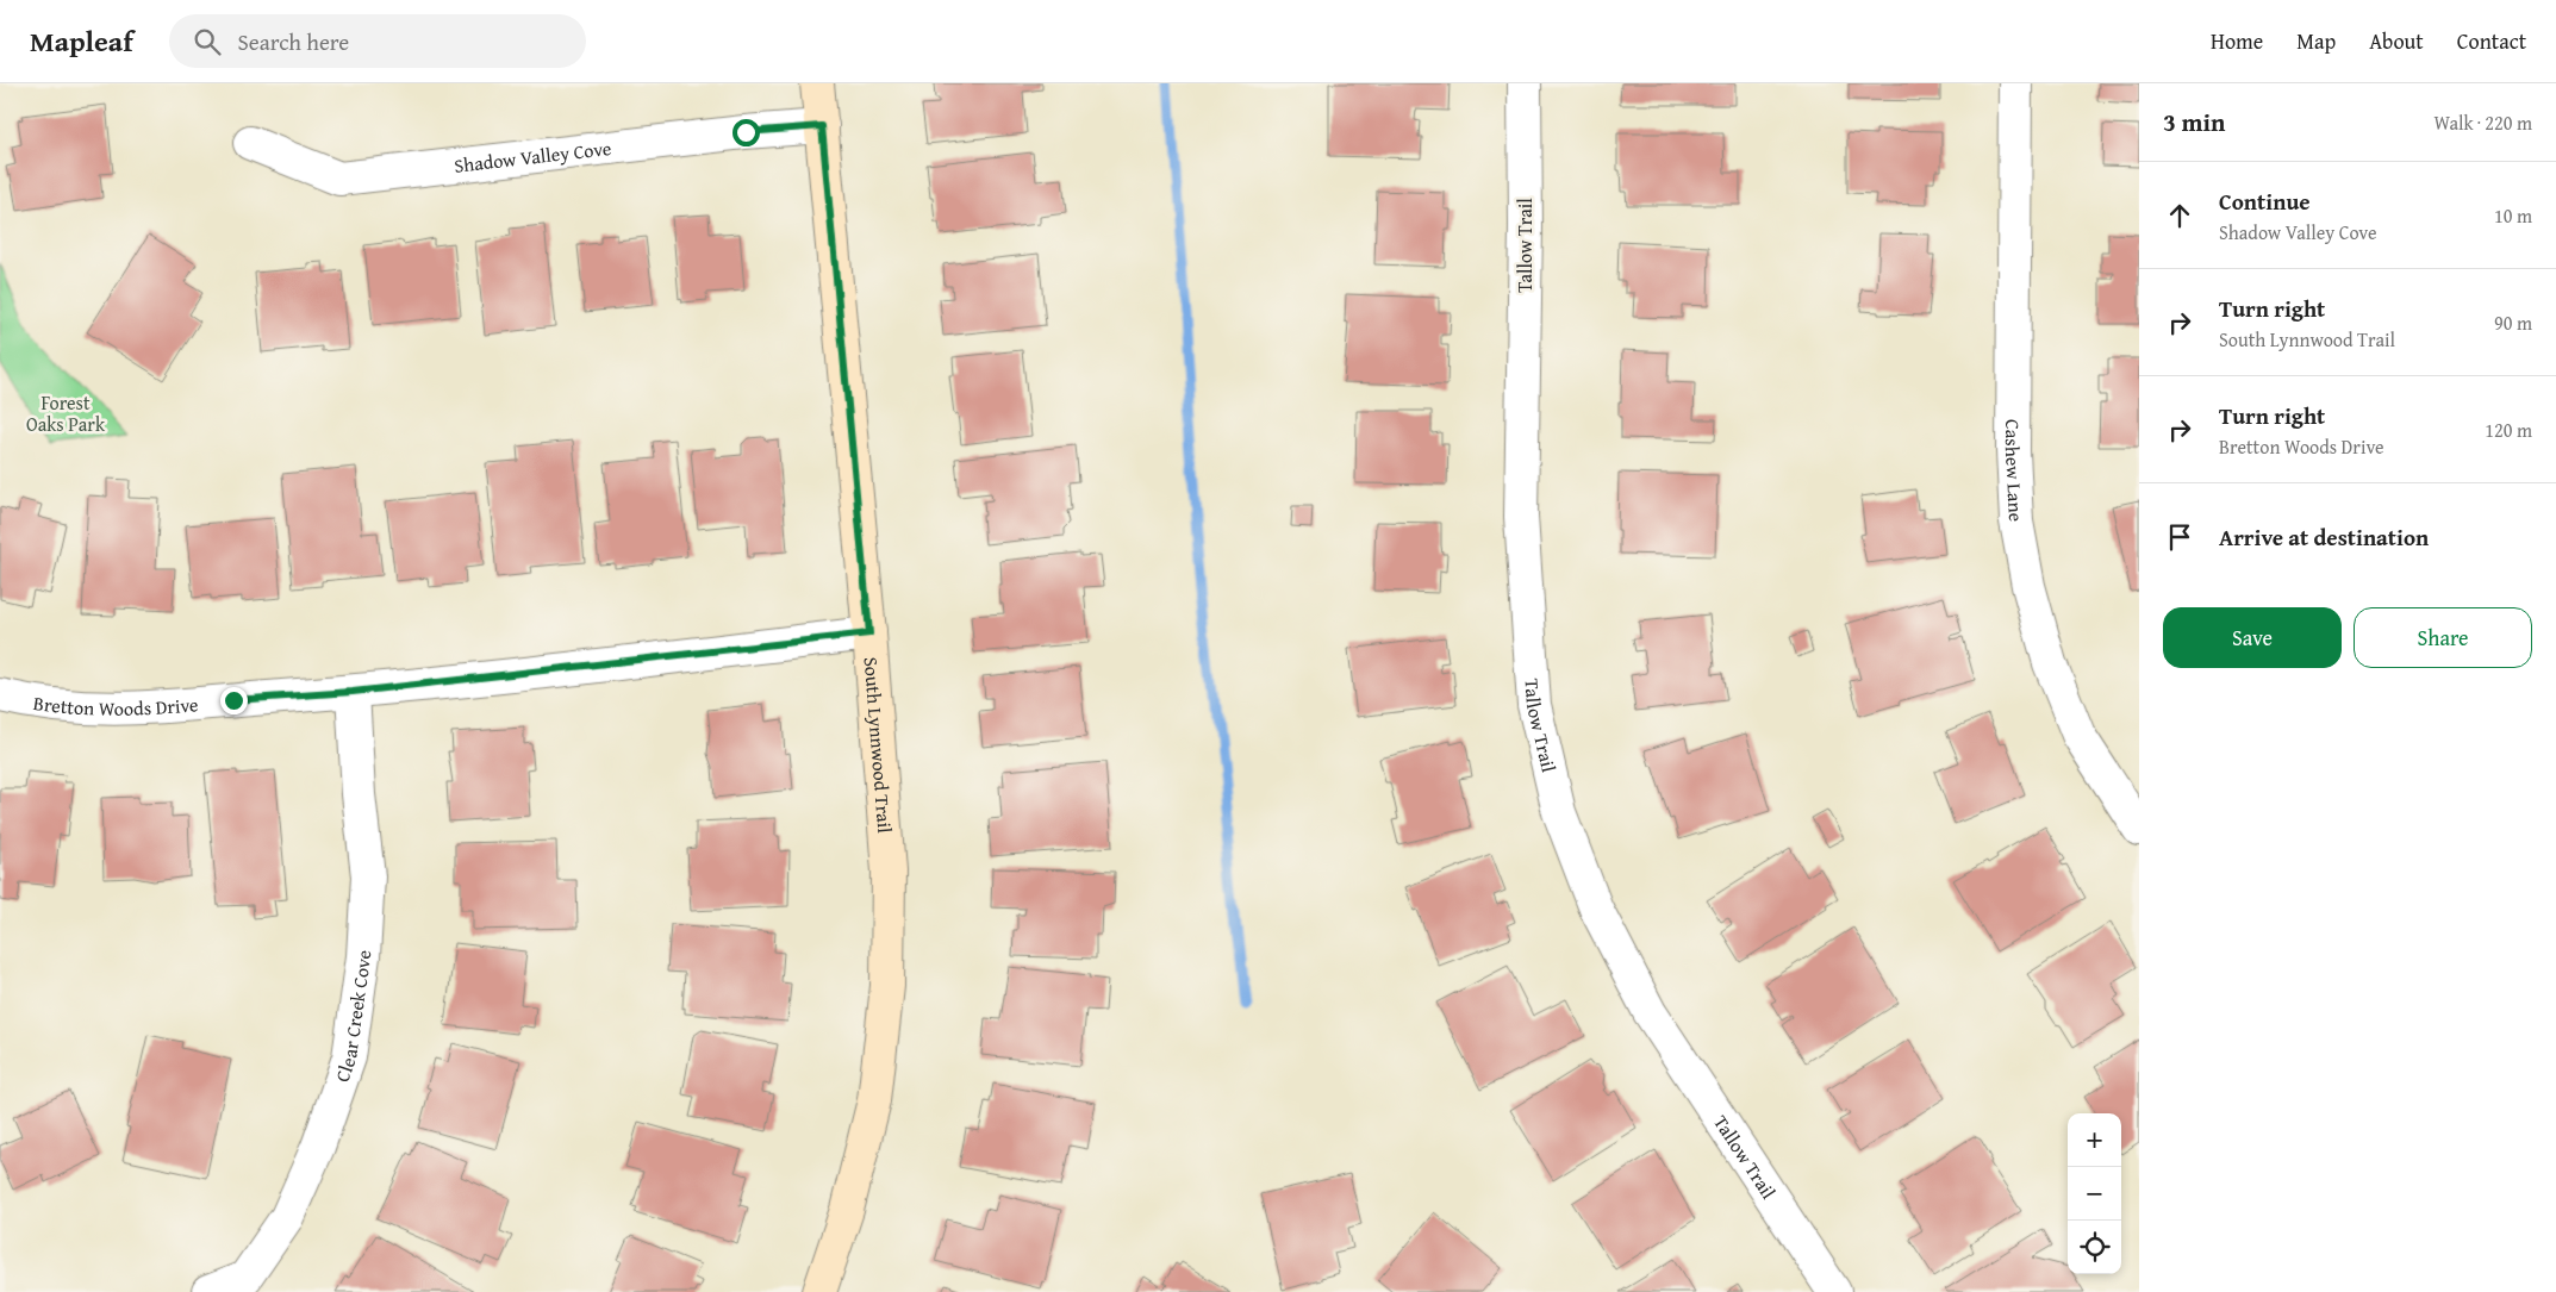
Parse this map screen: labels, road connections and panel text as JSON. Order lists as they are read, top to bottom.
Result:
{
  "streets": {
    "street": [
      "Shadow Valley Cove",
      "Tallow Trail",
      "Cashew Lane",
      "Bretton Woods Drive",
      "South Lynnwood Trail",
      "Clear Creek Cove"
    ]
  },
  "crossings": [
    ["Shadow Valley Cove", "South Lynnwood Trail"],
    ["Bretton Woods Drive", "South Lynnwood Trail"],
    ["Bretton Woods Drive", "Clear Creek Cove"]
  ],
  "parks": ["Forest Oaks Park"],
  "page": {
    "header": "Mapleaf",
    "search": "Search here",
    "nav": [
      "Home",
      "Map",
      "About",
      "Contact"
    ],
    "heading": ["3 min", "Walk · 220 m"],
    "list": [
      ["Continue", "Shadow Valley Cove", "10 m"],
      ["Turn right", "South Lynnwood Trail", "90 m"],
      ["Turn right", "Bretton Woods Drive", "120 m"],
      "Arrive at destination"
    ],
    "buttons": ["Save", "Share"],
    "map_buttons": ["+", "−"]
  }
}
